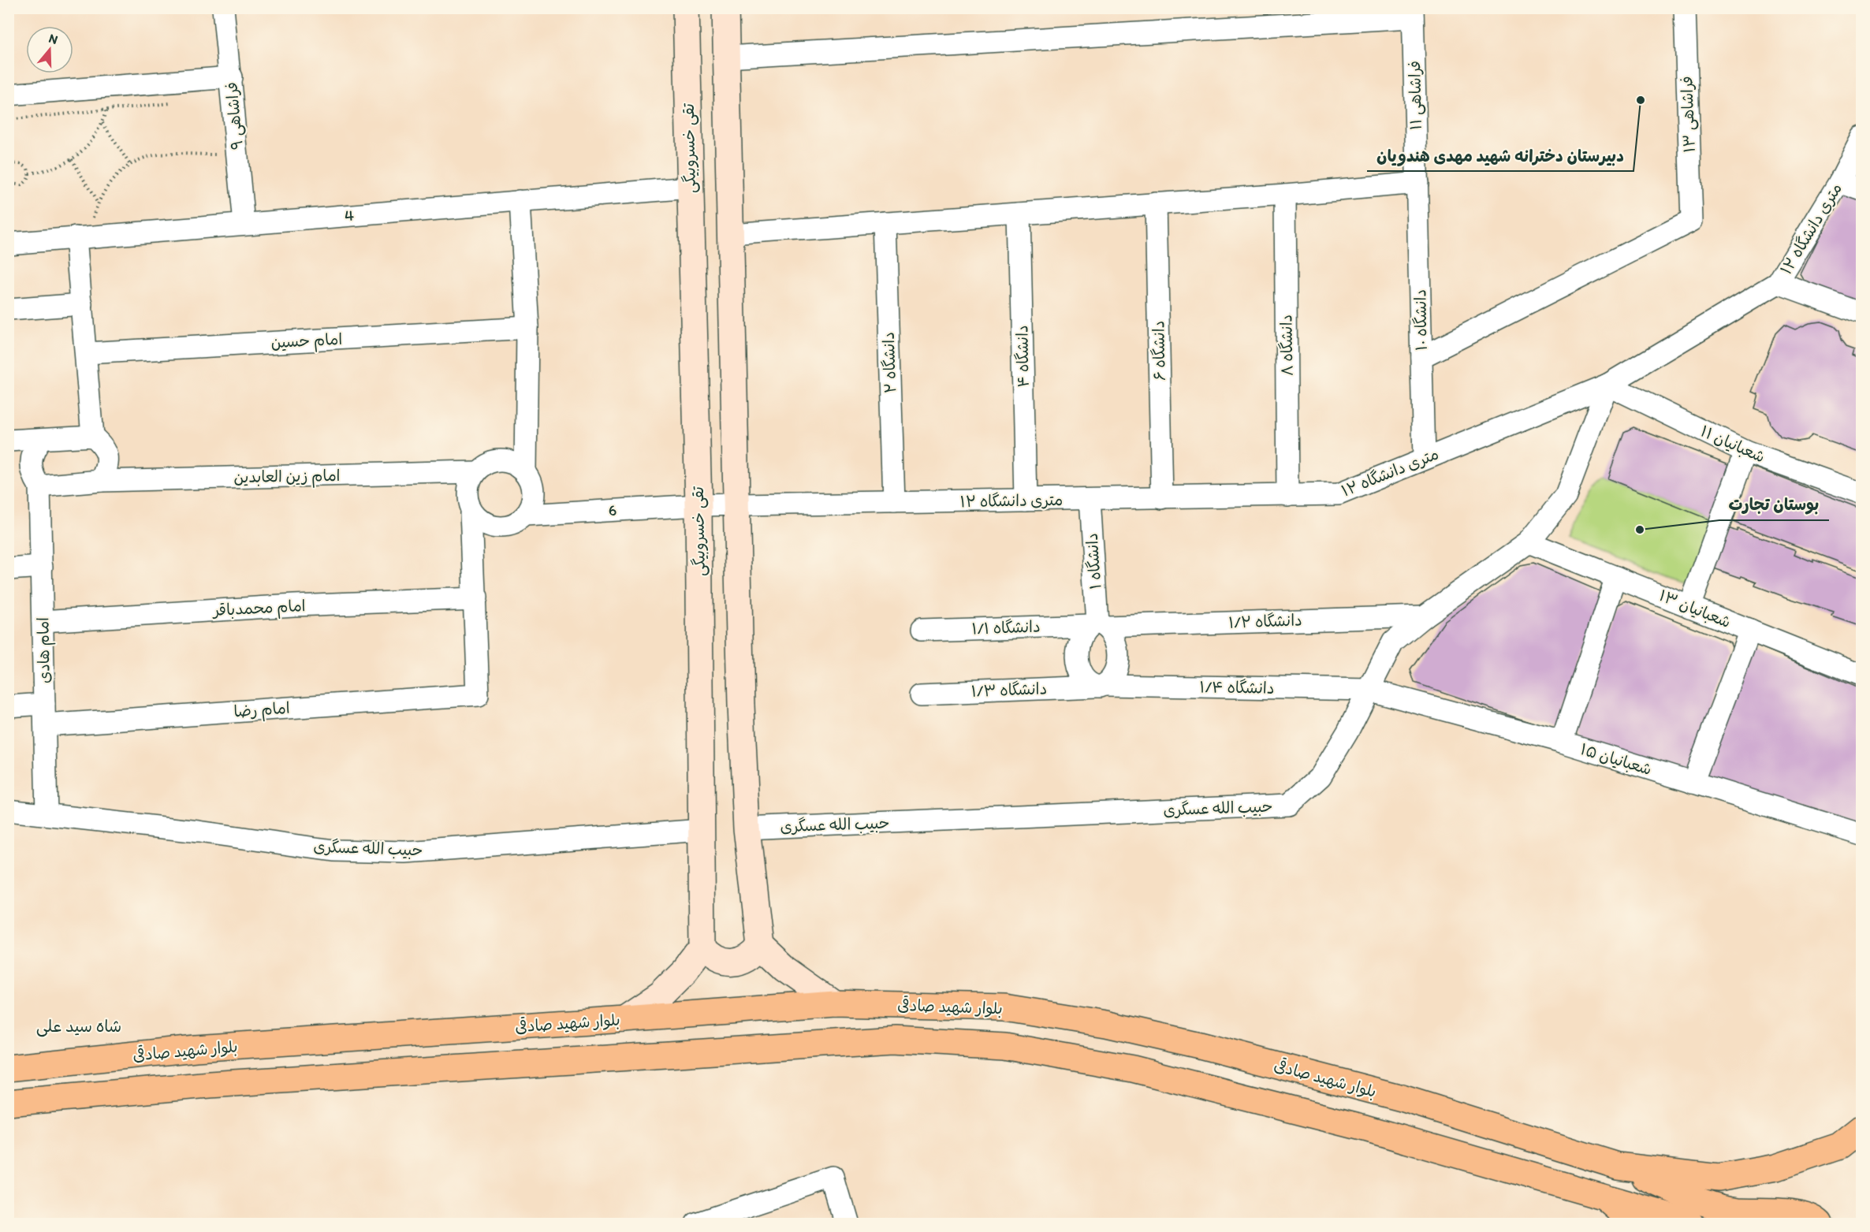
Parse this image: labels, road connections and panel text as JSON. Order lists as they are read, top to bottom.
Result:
{
  "streets": {
    "main road": ["تقی خسروبیگی", "بلوار شهید صادقی"],
    "street": [
      "فراشاهی ۱۱",
      "فراشاهی ۱۳",
      "فراشاهی ۹",
      "4",
      "۱۲ متری دانشگاه",
      "دانشگاه ۱۰",
      "امام حسین",
      "دانشگاه ۸",
      "دانشگاه ۶",
      "دانشگاه ۴",
      "دانشگاه ۲",
      "شعبانیان ۱۱",
      "امام زین العابدین",
      "6",
      "دانشگاه ۱",
      "امام محمدباقر",
      "شعبانیان ۱۳",
      "دانشگاه ۱/۲",
      "دانشگاه ۱/۱",
      "امام هادی",
      "دانشگاه ۱/۴",
      "دانشگاه ۱/۳",
      "امام رضا",
      "شعبانیان ۱۵",
      "حبیب الله عسگری"
    ]
  },
  "crossings": [
    ["فراشاهی ۱۱", "دانشگاه ۱۰"],
    ["فراشاهی ۱۳", "دانشگاه ۱۰"],
    ["فراشاهی ۹", "4"],
    ["تقی خسروبیگی", "4"],
    ["تقی خسروبیگی", "6"],
    ["تقی خسروبیگی", "حبیب الله عسگری"],
    ["۱۲ متری دانشگاه", "دانشگاه ۱۰"],
    ["۱۲ متری دانشگاه", "دانشگاه ۸"],
    ["۱۲ متری دانشگاه", "دانشگاه ۶"],
    ["۱۲ متری دانشگاه", "دانشگاه ۴"],
    ["۱۲ متری دانشگاه", "دانشگاه ۲"],
    ["۱۲ متری دانشگاه", "شعبانیان ۱۱"],
    ["۱۲ متری دانشگاه", "6"],
    ["۱۲ متری دانشگاه", "دانشگاه ۱"],
    ["۱۲ متری دانشگاه", "حبیب الله عسگری"],
    ["شعبانیان ۱۱", "حبیب الله عسگری"],
    ["امام زین العابدین", "6"],
    ["امام زین العابدین", "امام هادی"],
    ["دانشگاه ۱", "دانشگاه ۱/۲"],
    ["دانشگاه ۱", "دانشگاه ۱/۱"],
    ["دانشگاه ۱", "دانشگاه ۱/۴"],
    ["دانشگاه ۱", "دانشگاه ۱/۳"],
    ["امام محمدباقر", "امام هادی"],
    ["امام محمدباقر", "امام رضا"],
    ["شعبانیان ۱۳", "حبیب الله عسگری"],
    ["دانشگاه ۱/۲", "دانشگاه ۱/۱"],
    ["دانشگاه ۱/۲", "دانشگاه ۱/۴"],
    ["دانشگاه ۱/۲", "دانشگاه ۱/۳"],
    ["دانشگاه ۱/۲", "حبیب الله عسگری"],
    ["دانشگاه ۱/۱", "دانشگاه ۱/۴"],
    ["دانشگاه ۱/۱", "دانشگاه ۱/۳"],
    ["امام هادی", "امام رضا"],
    ["امام هادی", "حبیب الله عسگری"],
    ["دانشگاه ۱/۴", "دانشگاه ۱/۳"],
    ["دانشگاه ۱/۴", "شعبانیان ۱۵"],
    ["دانشگاه ۱/۴", "حبیب الله عسگری"],
    ["شعبانیان ۱۵", "حبیب الله عسگری"]
  ],
  "districts": ["شاه سید علی"],
  "places": ["دبیرستان دخترانه شهید مهدی هندویان", "بوستان تجارت"],
  "north": "top"
}
